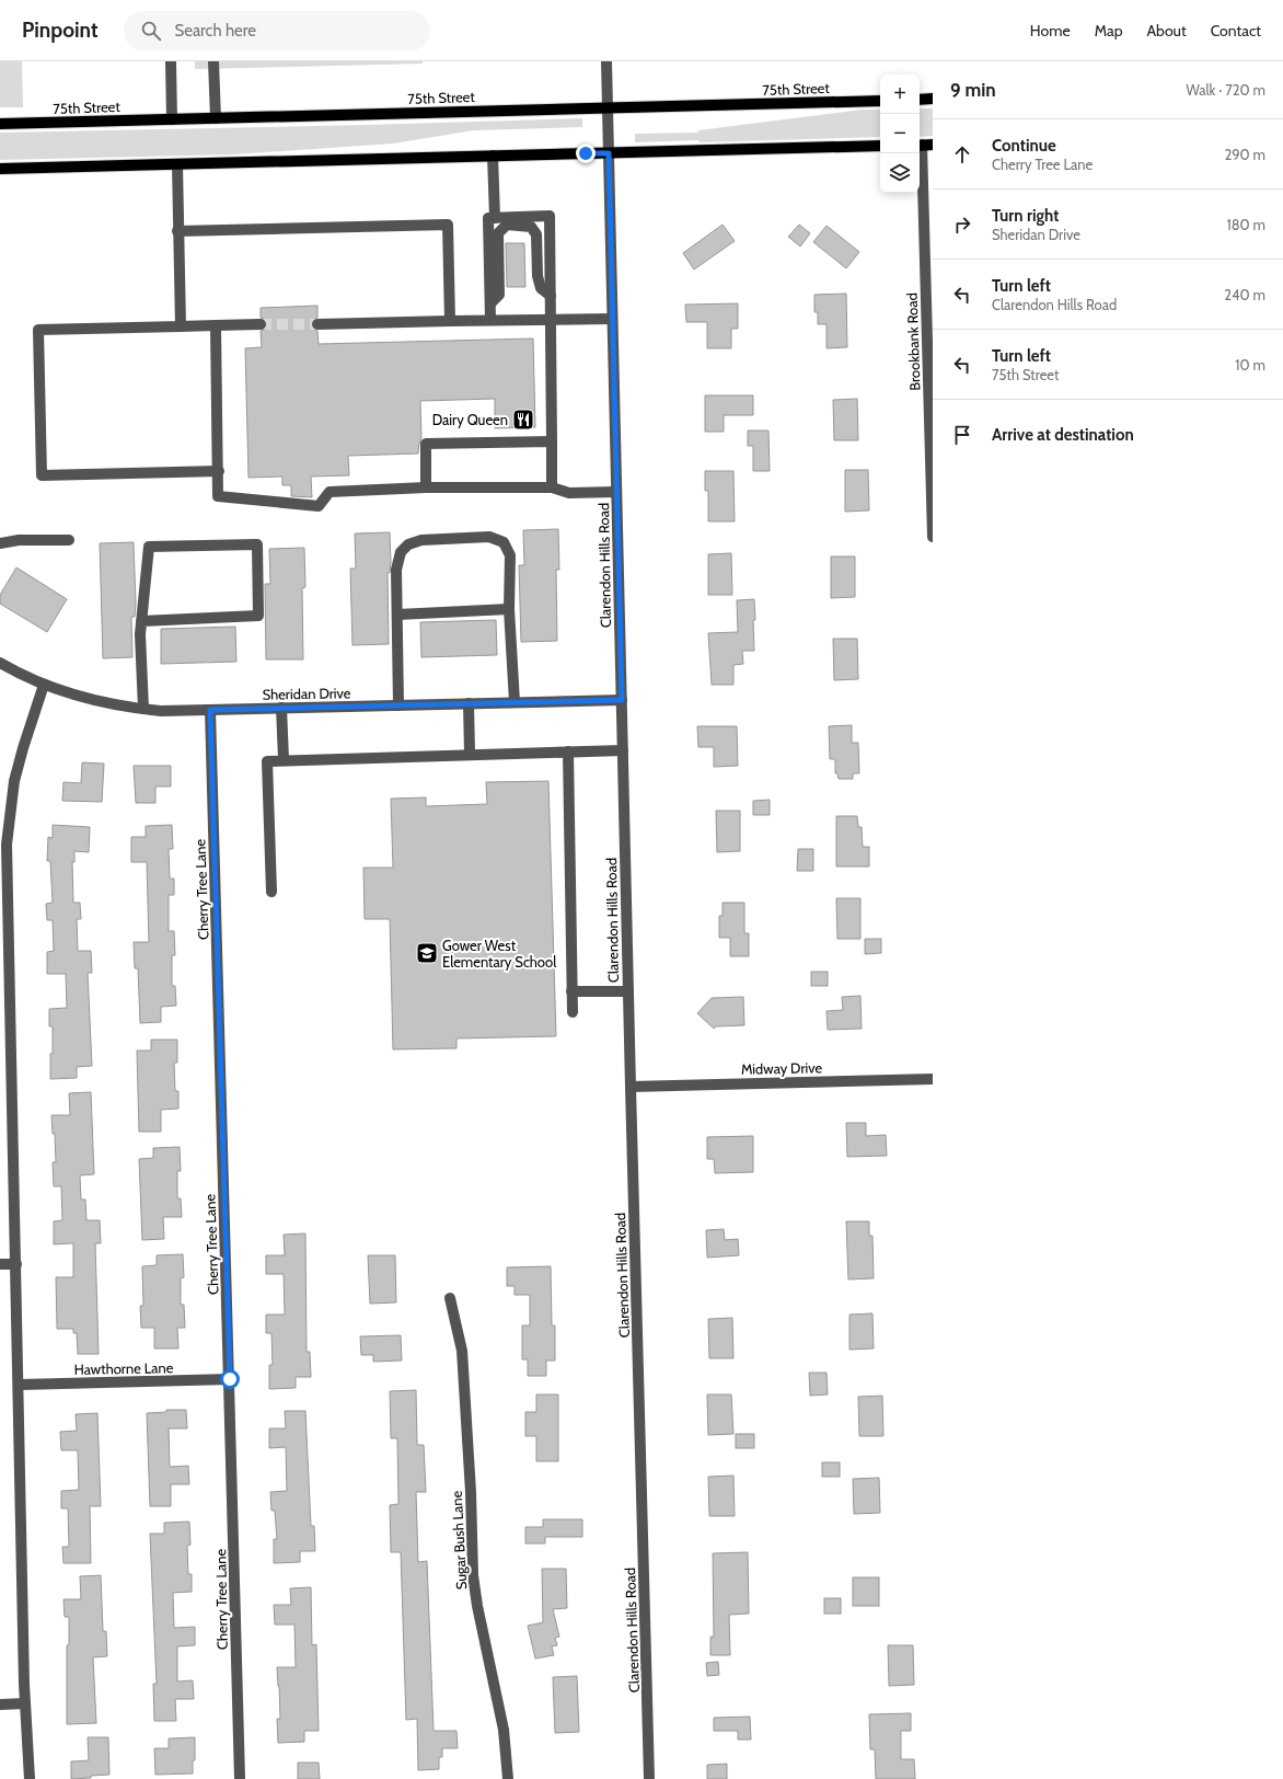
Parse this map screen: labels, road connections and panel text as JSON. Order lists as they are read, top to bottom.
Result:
{
  "streets": {
    "main road": ["75th Street"],
    "street": [
      "Brookbank Road",
      "Clarendon Hills Road",
      "Sheridan Drive",
      "Cherry Tree Lane",
      "Midway Drive",
      "Hawthorne Lane",
      "Sugar Bush Lane"
    ]
  },
  "crossings": [
    ["75th Street", "Clarendon Hills Road"],
    ["Clarendon Hills Road", "Sheridan Drive"],
    ["Clarendon Hills Road", "Midway Drive"],
    ["Sheridan Drive", "Cherry Tree Lane"],
    ["Cherry Tree Lane", "Hawthorne Lane"]
  ],
  "places": {
    "restaurant": ["Dairy Queen"],
    "school or university": ["Gower West Elementary School"]
  },
  "page": {
    "header": "Pinpoint",
    "search": "Search here",
    "nav": [
      "Home",
      "Map",
      "About",
      "Contact"
    ],
    "heading": ["9 min", "Walk · 720 m"],
    "map_buttons": ["+", "−"],
    "list": [
      ["Continue", "Cherry Tree Lane", "290 m"],
      ["Turn right", "Sheridan Drive", "180 m"],
      ["Turn left", "Clarendon Hills Road", "240 m"],
      ["Turn left", "75th Street", "10 m"],
      "Arrive at destination"
    ]
  }
}
